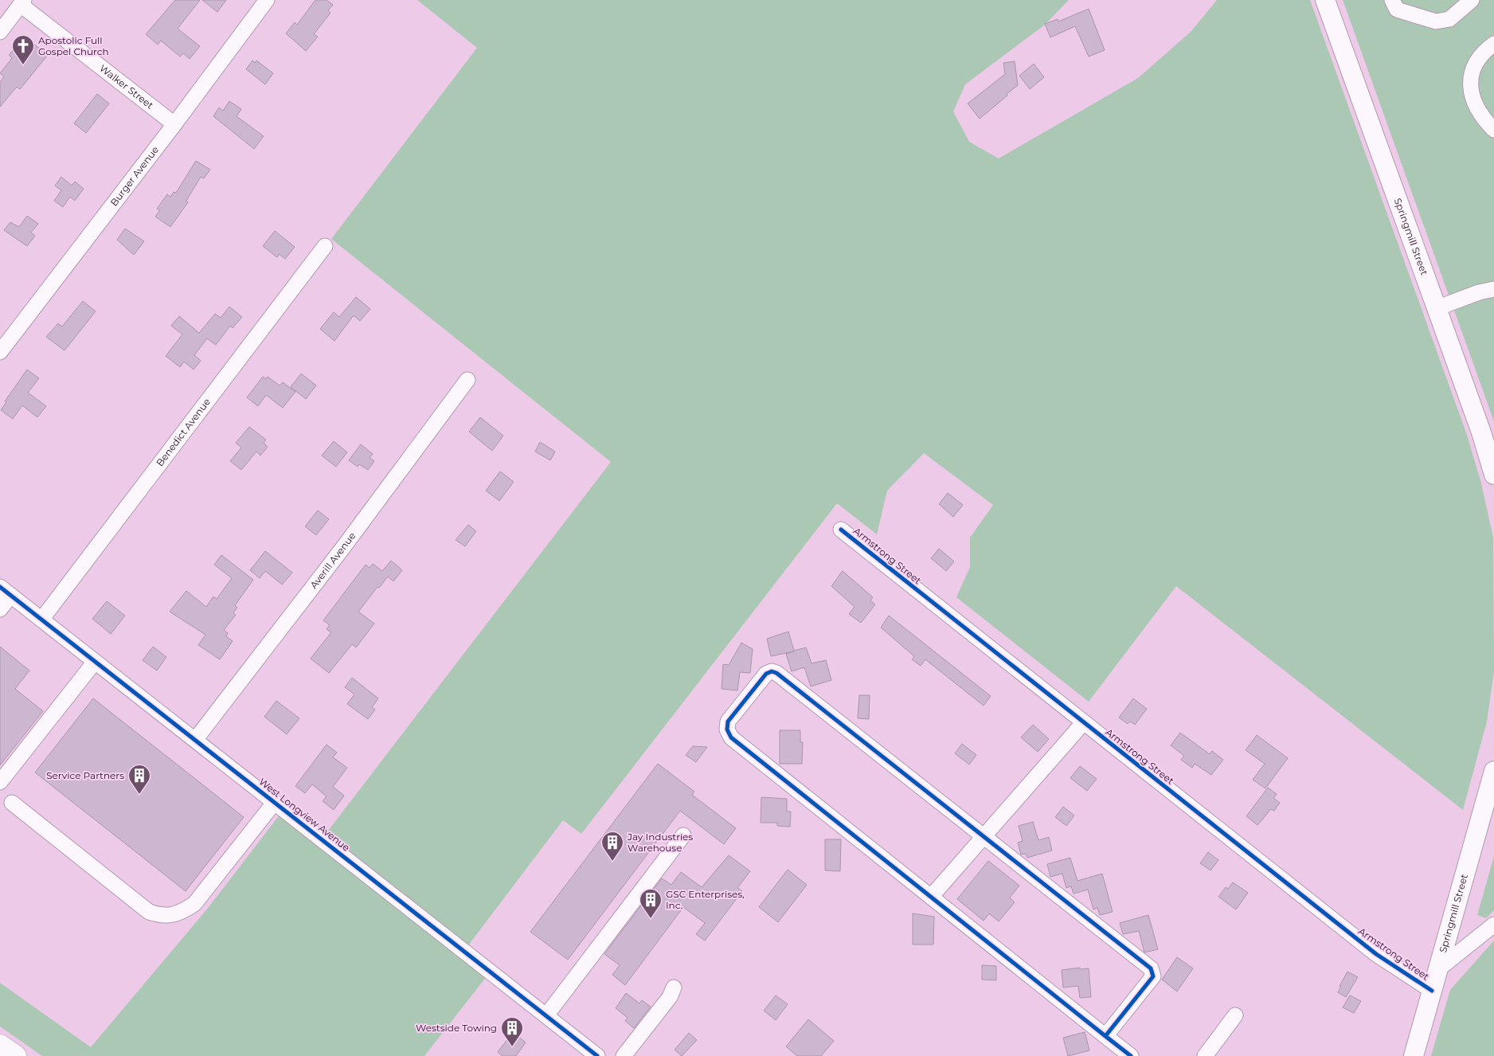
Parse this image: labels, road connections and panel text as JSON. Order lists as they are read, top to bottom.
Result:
{
  "streets": {
    "main road": ["Springmill Street"],
    "street": [
      "Walker Street",
      "Burger Avenue",
      "Benedict Avenue",
      "Armstrong Street",
      "Averill Avenue",
      "West Longview Avenue"
    ]
  },
  "crossings": [
    ["Walker Street", "Burger Avenue"],
    ["Springmill Street", "Armstrong Street"],
    ["Benedict Avenue", "West Longview Avenue"],
    ["Averill Avenue", "West Longview Avenue"]
  ],
  "places": {
    "church": ["Apostolic Full Gospel Church"],
    "building": [
      "Service Partners",
      "Jay Industries Warehouse",
      "GSC Enterprises, Inc.",
      "Westside Towing"
    ]
  }
}
